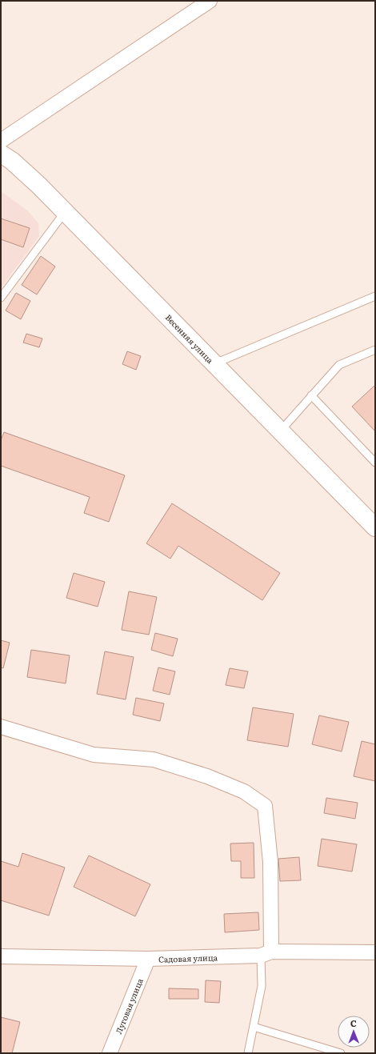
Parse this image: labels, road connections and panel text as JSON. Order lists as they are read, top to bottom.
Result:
{
  "streets": {
    "street": ["Весенняя улица", "Садовая улица", "Луговая улица"]
  },
  "crossings": [
    ["Садовая улица", "Луговая улица"]
  ],
  "north": "top"
}
